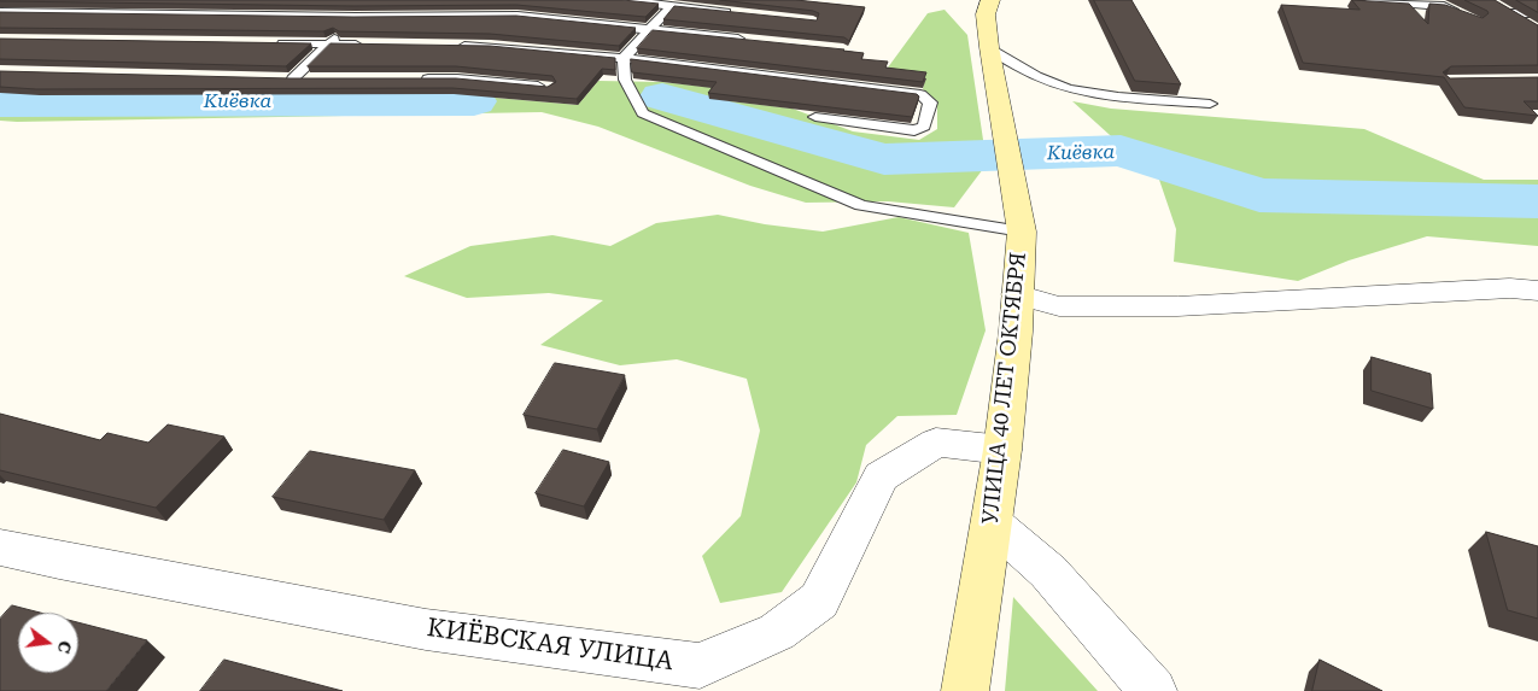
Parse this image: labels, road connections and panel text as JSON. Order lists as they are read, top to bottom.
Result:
{
  "streets": {
    "main road": ["УЛИЦА 40 ЛЕТ ОКТЯБРЯ"],
    "street": ["КИЁВСКАЯ УЛИЦА"]
  },
  "crossings": [
    ["УЛИЦА 40 ЛЕТ ОКТЯБРЯ", "КИЁВСКАЯ УЛИЦА"]
  ],
  "water": ["Киёвка"],
  "north": "right"
}
